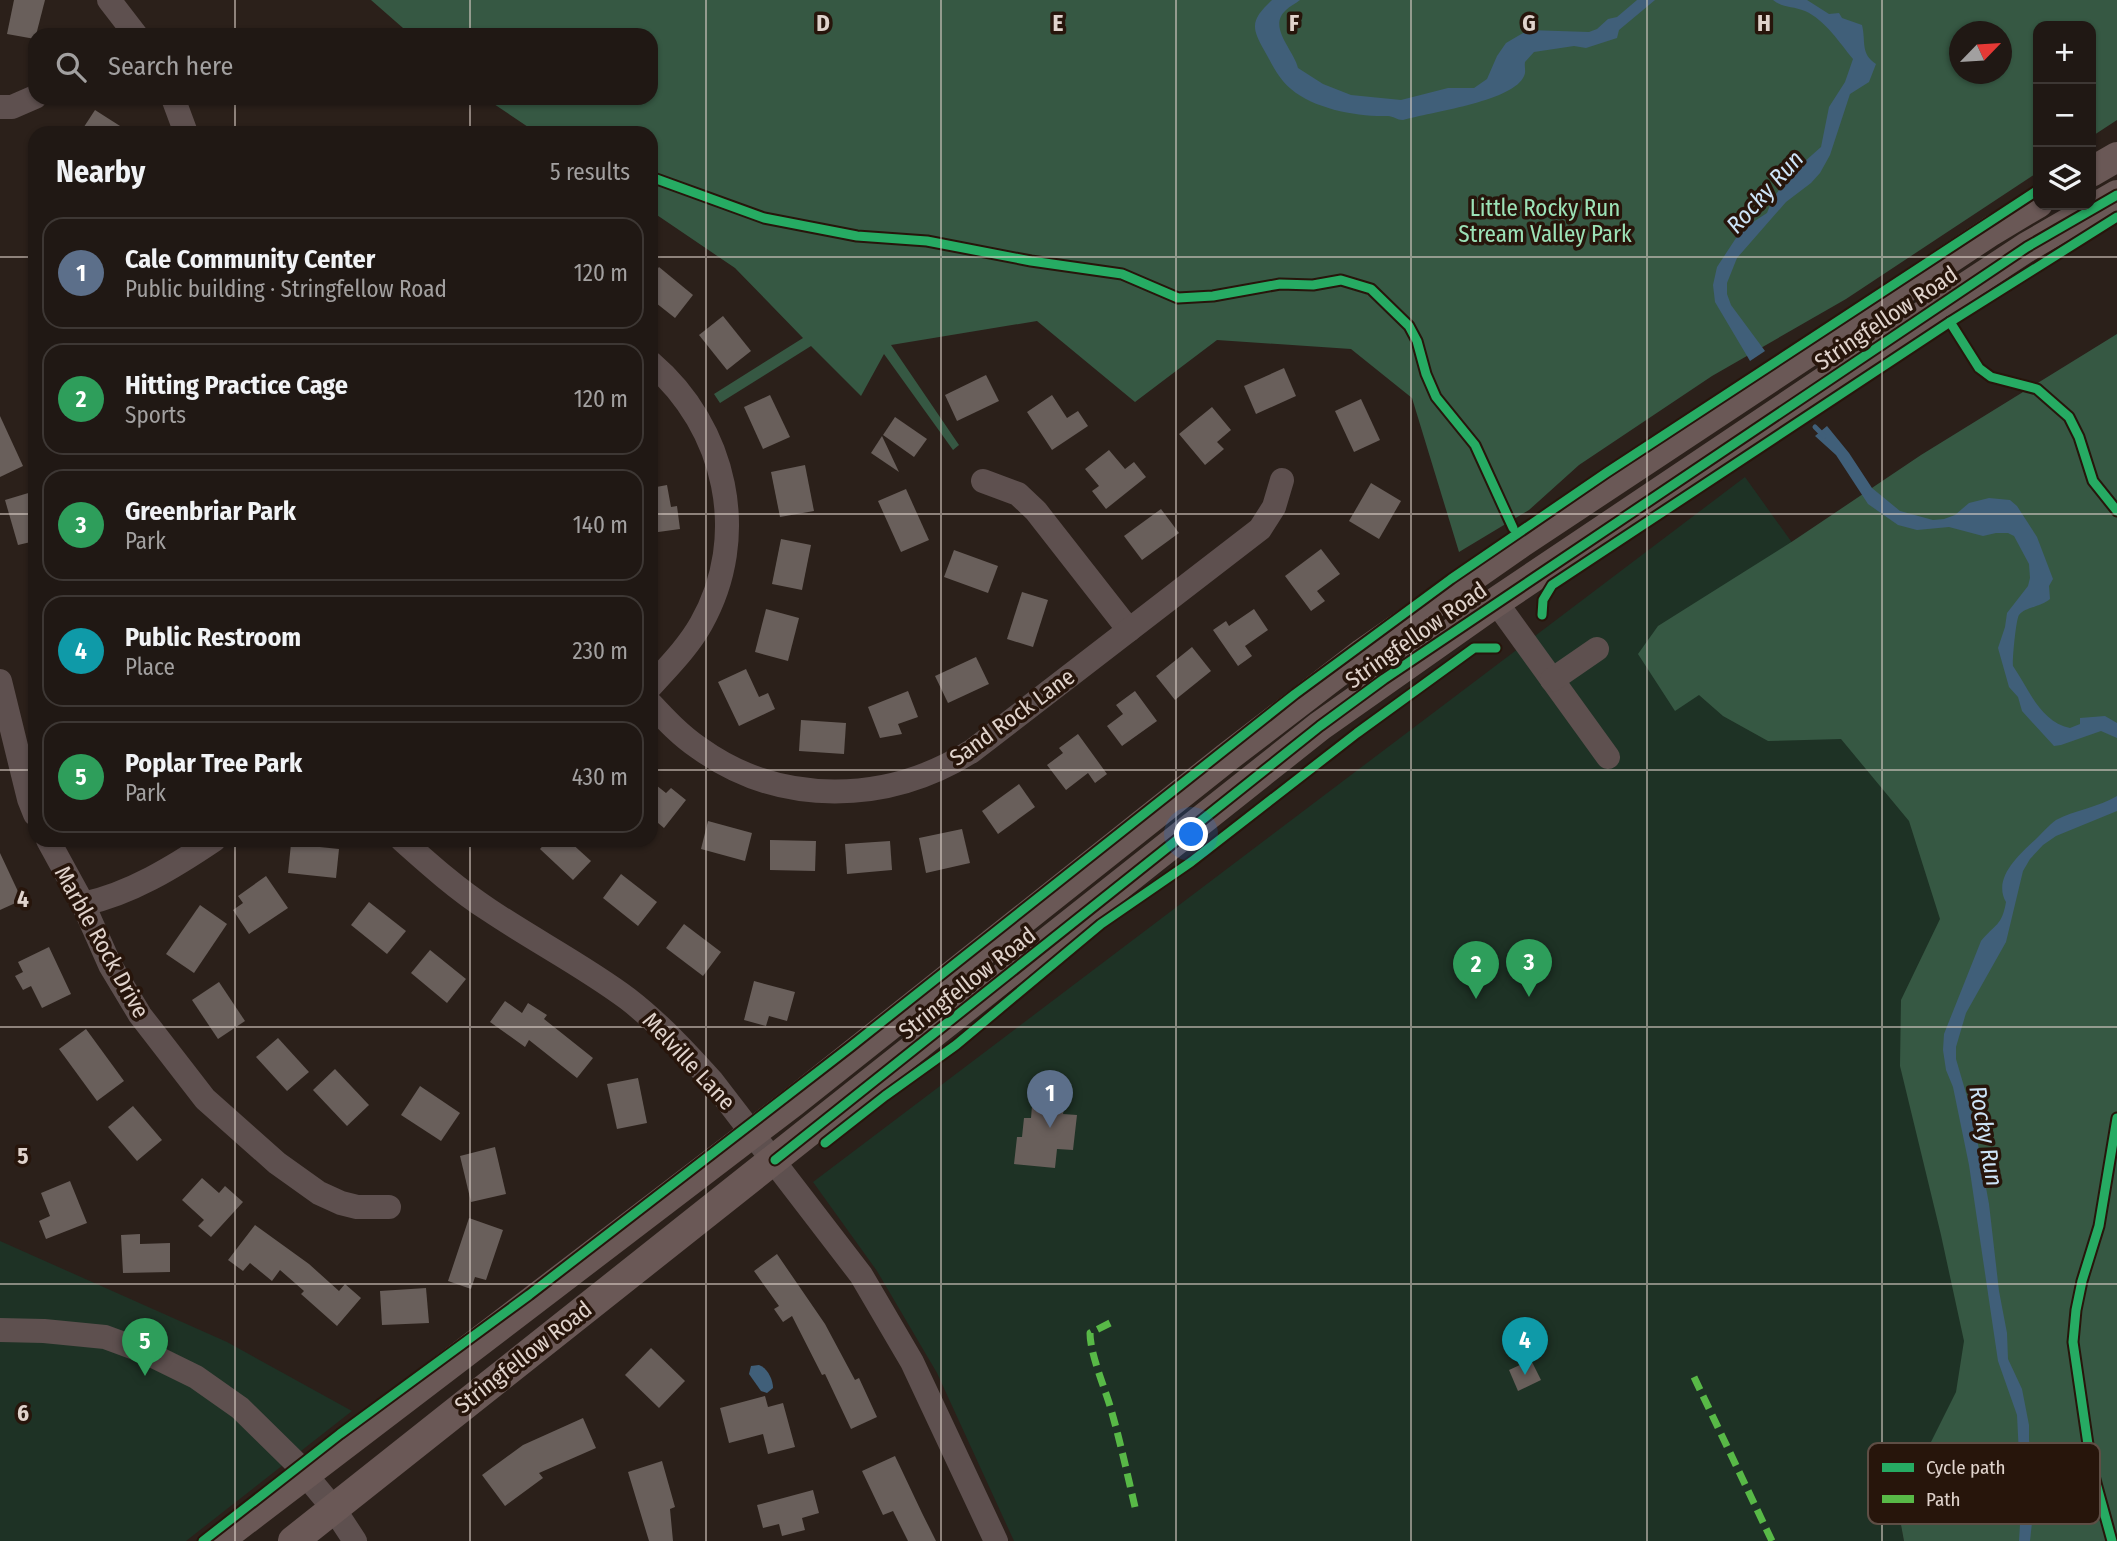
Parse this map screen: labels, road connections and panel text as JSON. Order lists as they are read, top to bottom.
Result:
{
  "streets": {
    "main road": ["Stringfellow Road"],
    "street": ["Sand Rock Lane", "Marble Rock Drive", "Melville Lane"]
  },
  "crossings": [
    ["Stringfellow Road", "Melville Lane"]
  ],
  "water": ["Rocky Run"],
  "parks": ["Little Rocky Run Stream Valley Park"],
  "legend": ["Cycle path", "Path"],
  "north": "top right",
  "page": {
    "map_buttons": ["+", "−"],
    "search": "Search here",
    "heading": ["Nearby", "5 results"],
    "list": [
      {
        "mark": "1",
        "name": "Cale Community Center",
        "note": "Public building · Stringfellow Road",
        "value": "120 m"
      },
      {
        "mark": "2",
        "name": "Hitting Practice Cage",
        "note": "Sports",
        "value": "120 m"
      },
      {
        "mark": "3",
        "name": "Greenbriar Park",
        "note": "Park",
        "value": "140 m"
      },
      {
        "mark": "4",
        "name": "Public Restroom",
        "note": "Place",
        "value": "230 m"
      },
      {
        "mark": "5",
        "name": "Poplar Tree Park",
        "note": "Park",
        "value": "430 m"
      }
    ],
    "pins": [
      "3",
      "2",
      "1",
      "4",
      "5"
    ]
  },
  "grid": {
    "columns": [
      "D",
      "E",
      "F",
      "G",
      "H"
    ],
    "rows": ["4", "5", "6"]
  }
}
